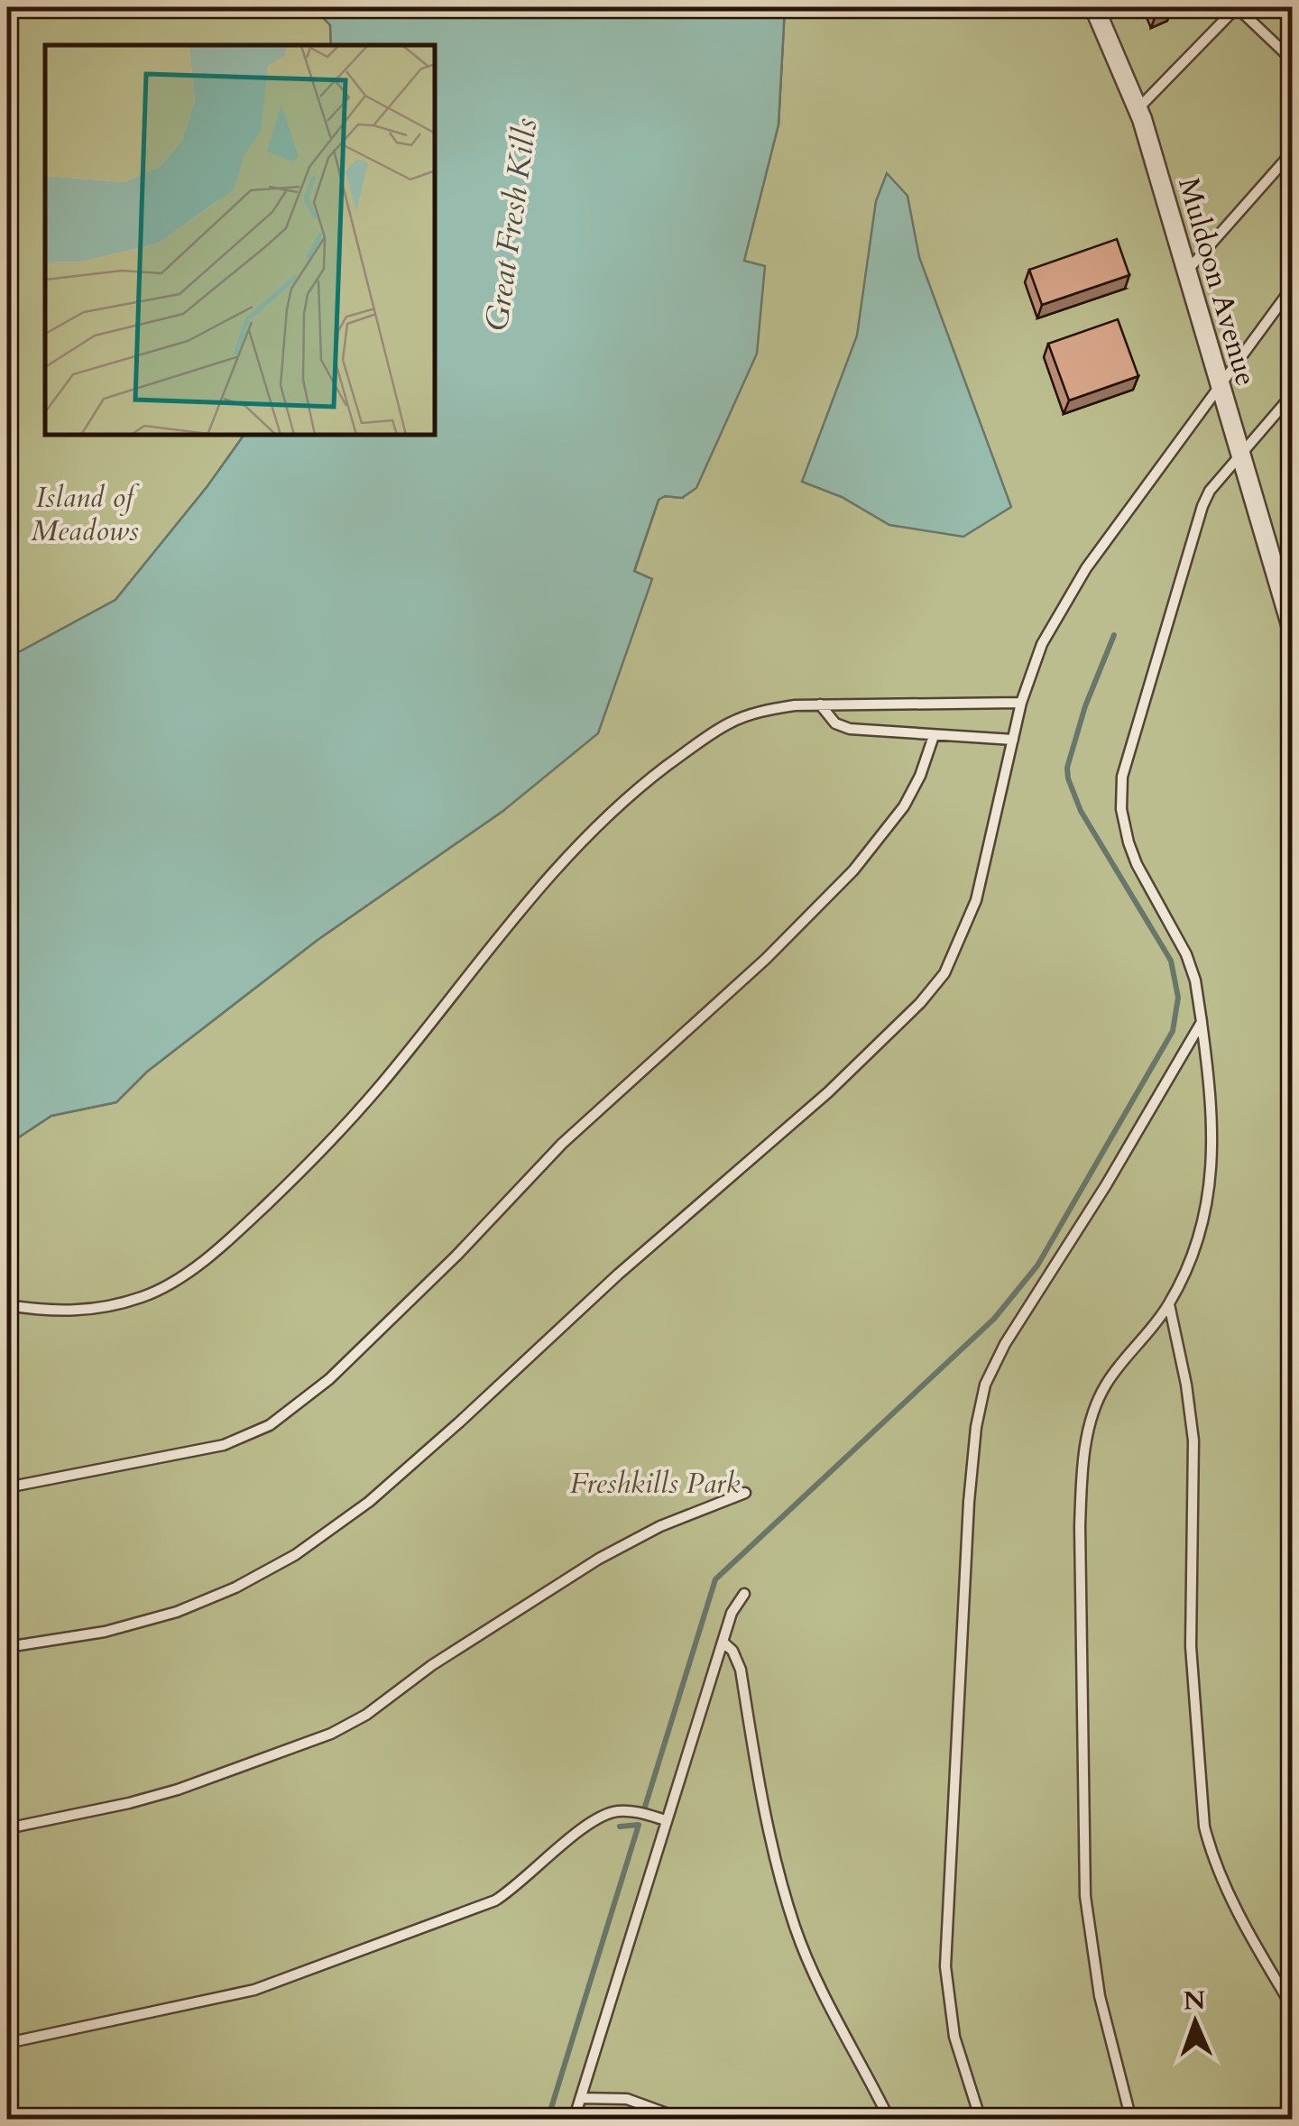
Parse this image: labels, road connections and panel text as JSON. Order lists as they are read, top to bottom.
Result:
{
  "streets": {
    "street": ["Muldoon Avenue"]
  },
  "water": ["Great Fresh Kills"],
  "parks": ["Island of Meadows", "Freshkills Park"],
  "north": "top"
}
